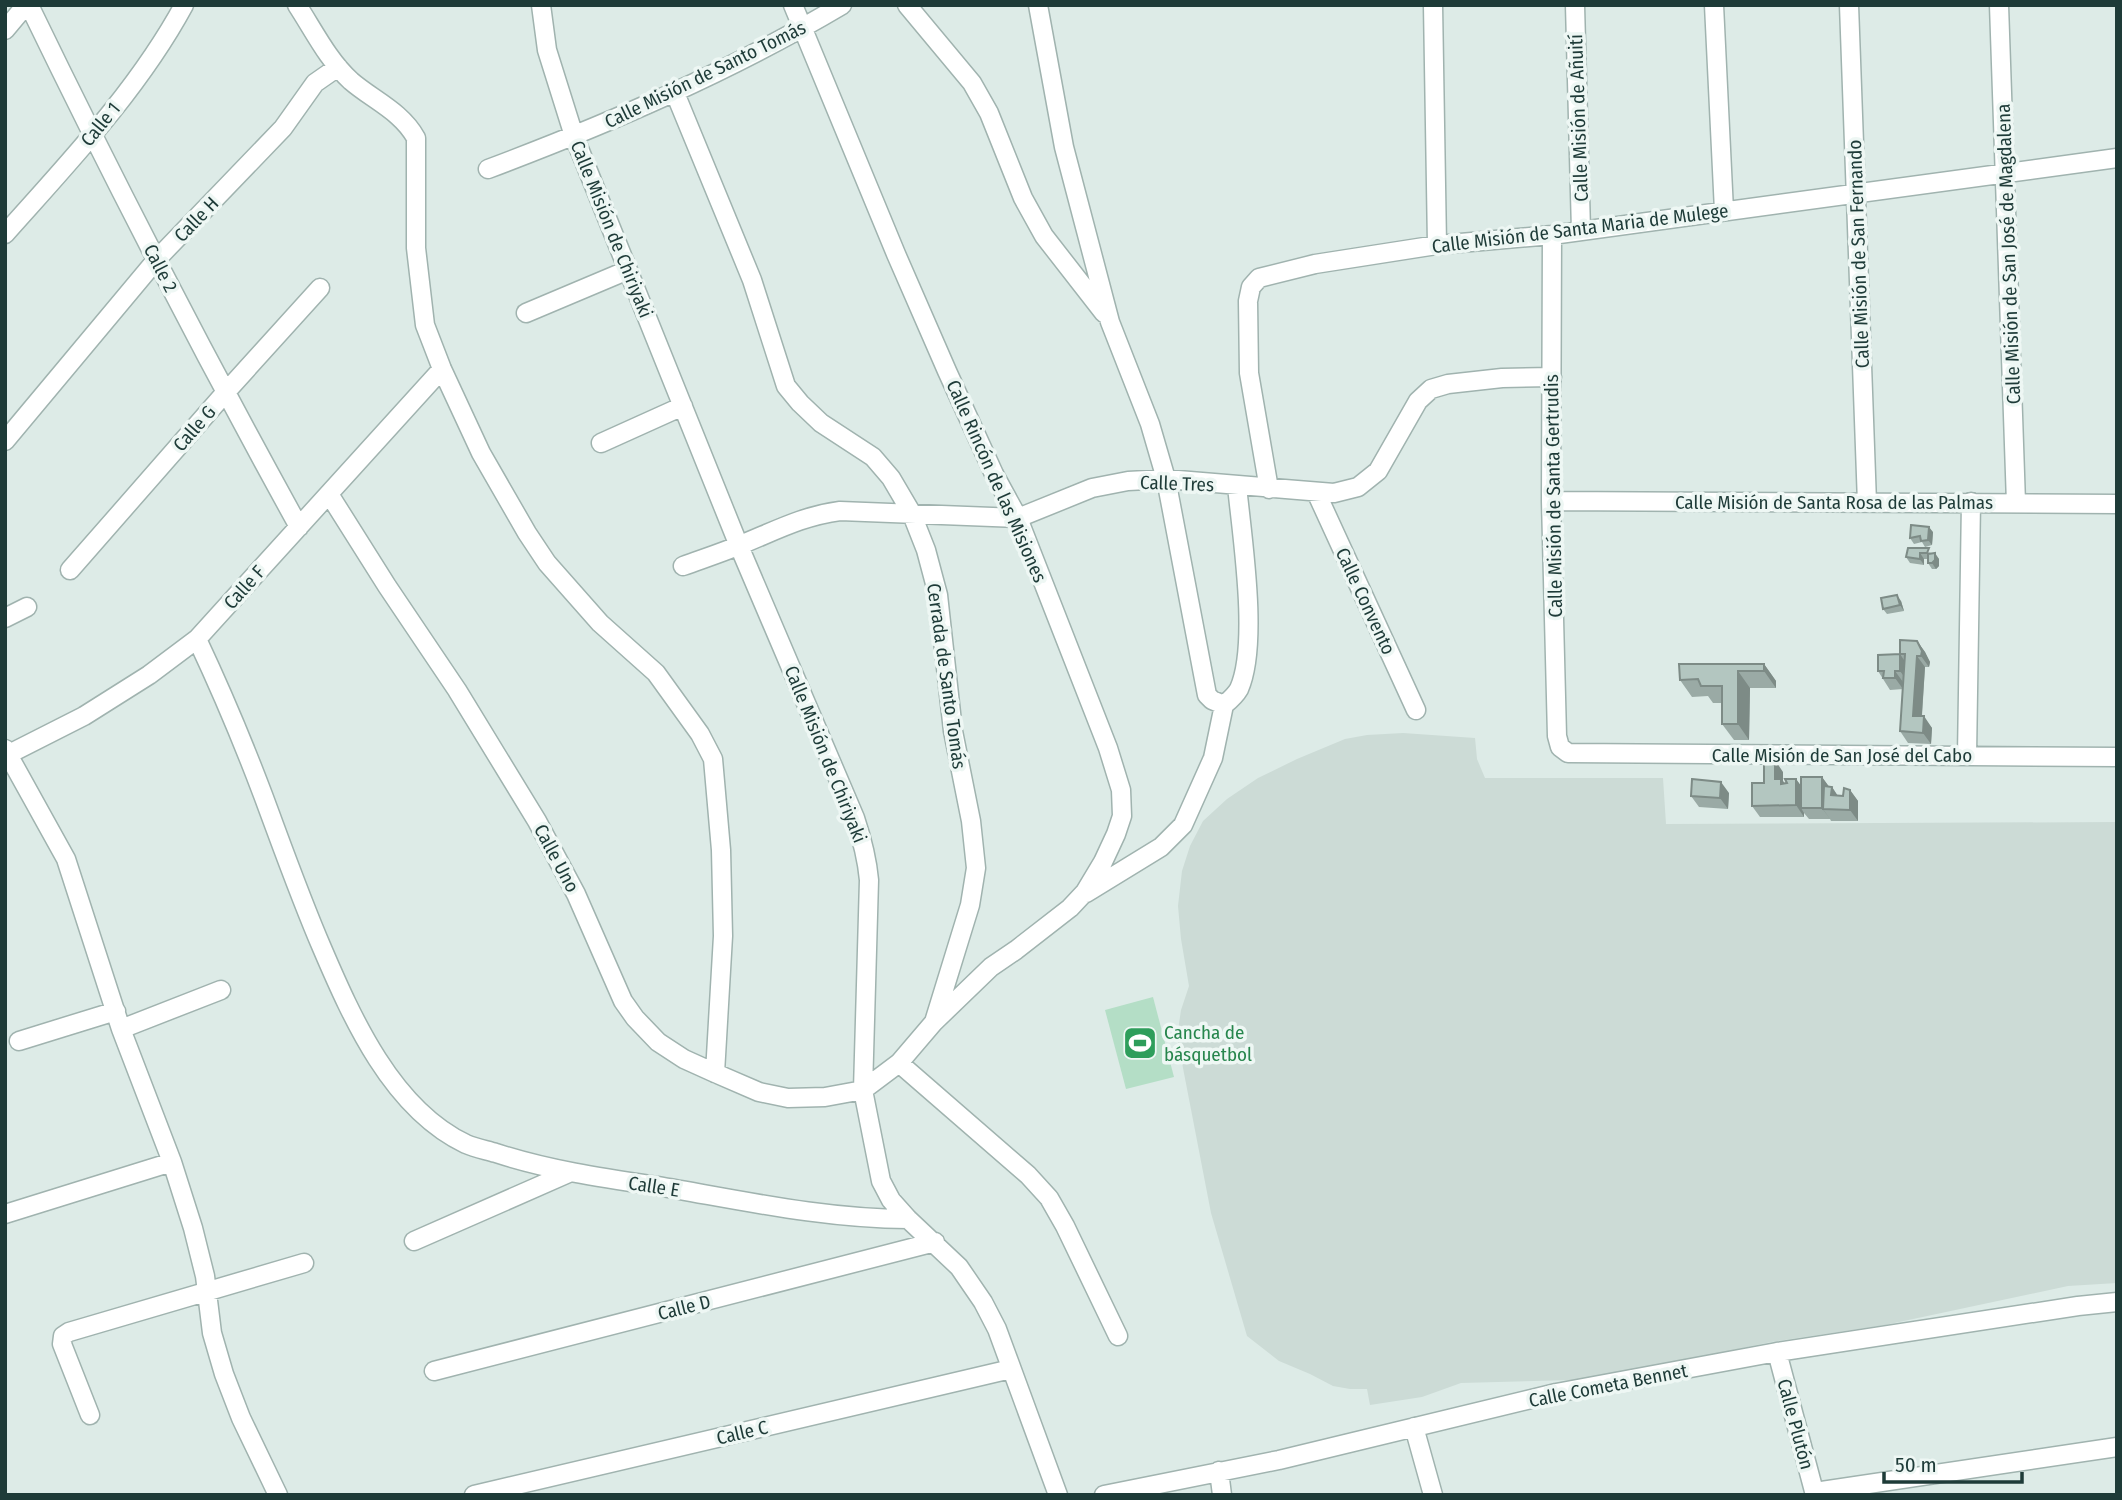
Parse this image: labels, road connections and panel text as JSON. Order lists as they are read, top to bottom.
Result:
{
  "streets": {
    "street": [
      "Calle Misión de Santo Tomás",
      "Calle Misión de Añuití",
      "Calle 1",
      "Calle H",
      "Calle Misión de Santa Maria de Mulege",
      "Calle Misión de Chiriyaki",
      "Calle Misión de San Fernando",
      "Calle Misión de San José de Magdalena",
      "Calle 2",
      "Calle G",
      "Calle Rincón de las Misiones",
      "Calle Tres",
      "Calle Misión de Santa Gertrudis",
      "Calle Misión de Santa Rosa de las Palmas",
      "Calle F",
      "Calle Convento",
      "Cerrada de Santo Tomás",
      "Calle Misión de San José del Cabo",
      "Calle Uno",
      "Calle E",
      "Calle D",
      "Calle Cometa Bennet",
      "Calle Plutón",
      "Calle C"
    ]
  },
  "crossings": [
    ["Calle Misión de Santo Tomás", "Calle Misión de Chiriyaki"],
    ["Calle Misión de Santo Tomás", "Calle Rincón de las Misiones"],
    ["Calle Misión de Santo Tomás", "Cerrada de Santo Tomás"],
    ["Calle Misión de Añuití", "Calle Misión de Santa Maria de Mulege"],
    ["Calle 1", "Calle 2"],
    ["Calle H", "Calle 2"],
    ["Calle Misión de Santa Maria de Mulege", "Calle Misión de San Fernando"],
    ["Calle Misión de Santa Maria de Mulege", "Calle Misión de San José de Magdalena"],
    ["Calle Misión de Santa Maria de Mulege", "Calle Tres"],
    ["Calle Misión de Santa Maria de Mulege", "Calle Misión de Santa Gertrudis"],
    ["Calle Misión de Chiriyaki", "Calle Tres"],
    ["Calle Misión de Chiriyaki", "Cerrada de Santo Tomás"],
    ["Calle Misión de Chiriyaki", "Calle Uno"],
    ["Calle Misión de Chiriyaki", "Calle E"],
    ["Calle Misión de Chiriyaki", "Calle D"],
    ["Calle Misión de Chiriyaki", "Calle C"],
    ["Calle Misión de San Fernando", "Calle Misión de Santa Rosa de las Palmas"],
    ["Calle Misión de San José de Magdalena", "Calle Misión de Santa Rosa de las Palmas"],
    ["Calle 2", "Calle G"],
    ["Calle 2", "Calle F"],
    ["Calle Rincón de las Misiones", "Calle Tres"],
    ["Calle Rincón de las Misiones", "Cerrada de Santo Tomás"],
    ["Calle Tres", "Calle Misión de Santa Gertrudis"],
    ["Calle Tres", "Calle Convento"],
    ["Calle Tres", "Cerrada de Santo Tomás"],
    ["Calle Misión de Santa Gertrudis", "Calle Misión de Santa Rosa de las Palmas"],
    ["Calle Misión de Santa Gertrudis", "Calle Misión de San José del Cabo"],
    ["Calle F", "Calle Uno"],
    ["Calle F", "Calle E"],
    ["Cerrada de Santo Tomás", "Calle Uno"],
    ["Calle Cometa Bennet", "Calle Plutón"]
  ],
  "places": {
    "sports": ["Cancha de básquetbol"]
  },
  "scale_bar": "50 m"
}
